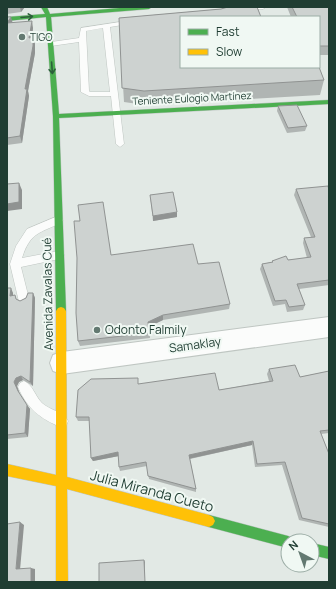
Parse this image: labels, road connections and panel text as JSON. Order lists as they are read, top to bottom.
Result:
{
  "streets": {
    "main road": ["Teniente Eulogio Martínez", "Avenida Zavalas Cué", "Julia Miranda Cueto"],
    "street": ["Samaklay"]
  },
  "crossings": [
    ["Teniente Eulogio Martínez", "Avenida Zavalas Cué"],
    ["Avenida Zavalas Cué", "Samaklay"],
    ["Avenida Zavalas Cué", "Julia Miranda Cueto"]
  ],
  "places": ["TIGO", "Odonto Falmily"],
  "legend": ["Fast", "Slow"],
  "north": "top left"
}
